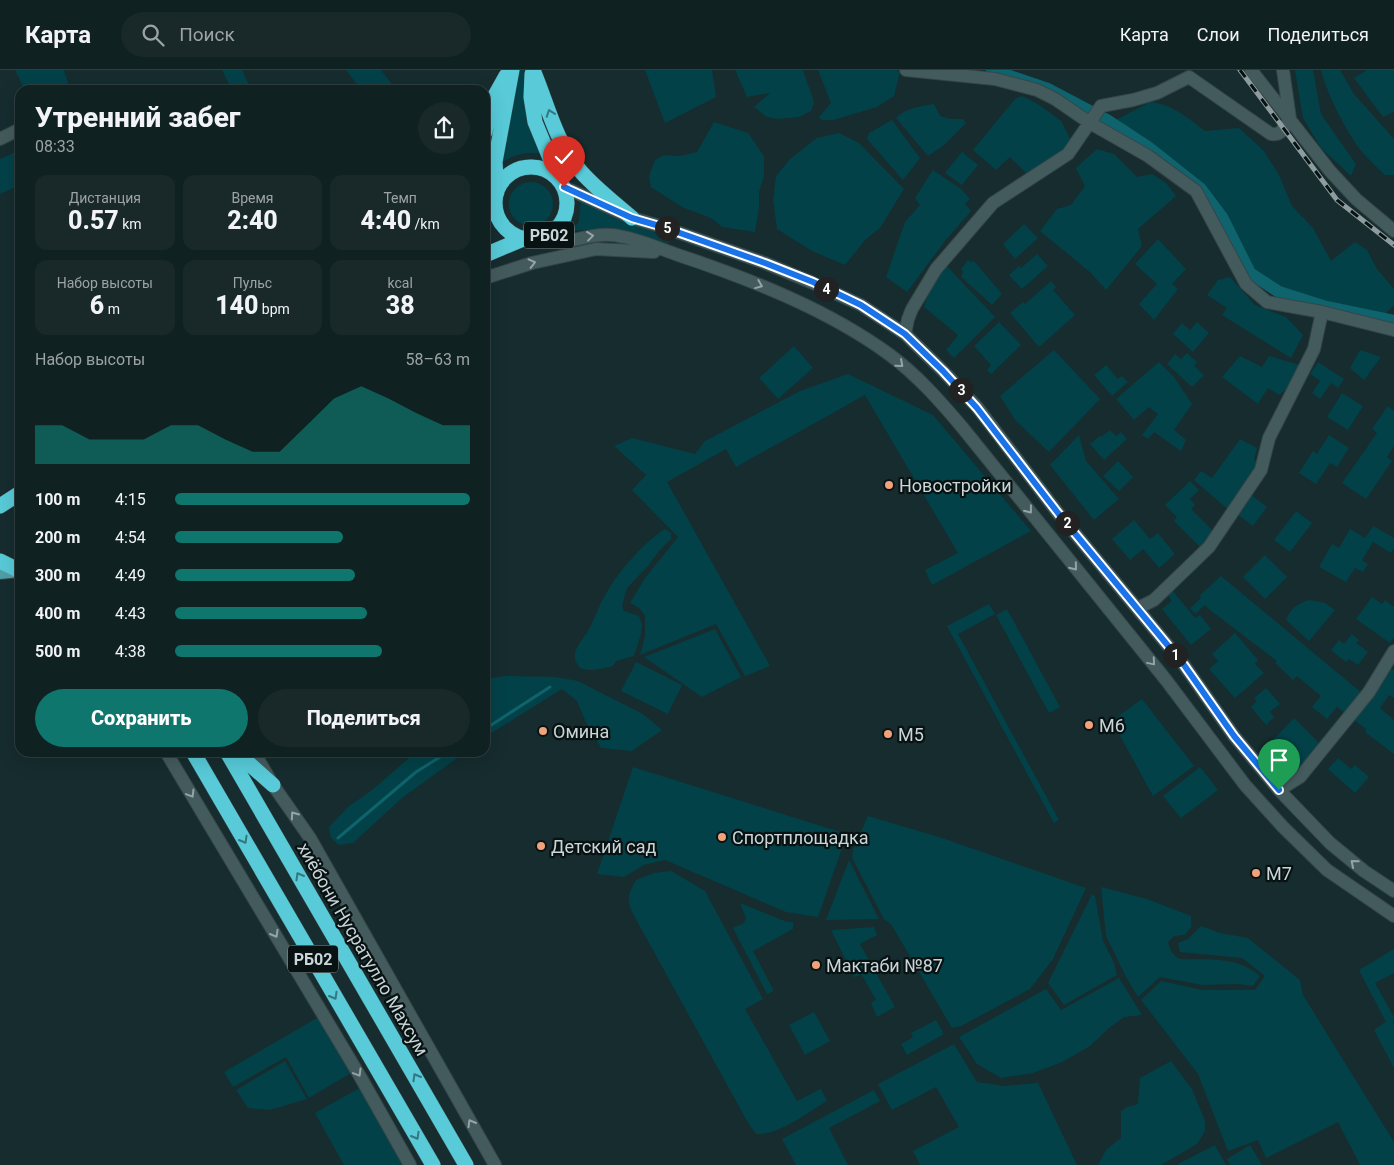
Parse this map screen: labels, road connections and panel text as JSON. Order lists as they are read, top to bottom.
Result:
{
  "streets": {
    "highway": ["РБ02", "хиёбони Нусратулло Махсум"]
  },
  "places": [
    "Новостройки",
    "М6",
    "Омина",
    "М5",
    "Спортплощадка",
    "Детский сад",
    "М7",
    "Мактаби №87"
  ],
  "page": {
    "header": "Карта",
    "search": "Поиск",
    "nav": ["Карта", "Слои", "Поделиться"],
    "heading": ["Утренний забег", "08:33"],
    "stats": [
      ["Дистанция", "0.57 km"],
      ["Время", "2:40"],
      ["Темп", "4:40 /km"],
      ["Набор высоты", "6 m"],
      ["Пульс", "140 bpm"],
      ["kcal", "38"]
    ],
    "pins": [
      "5",
      "4",
      "3",
      "2",
      "1"
    ],
    "chart": ["Набор высоты", "58–63 m"],
    "list": [
      {
        "name": "100 m",
        "note": "4:15"
      },
      {
        "name": "200 m",
        "note": "4:54"
      },
      {
        "name": "300 m",
        "note": "4:49"
      },
      {
        "name": "400 m",
        "note": "4:43"
      },
      {
        "name": "500 m",
        "note": "4:38"
      }
    ],
    "buttons": ["Сохранить", "Поделиться"]
  }
}
